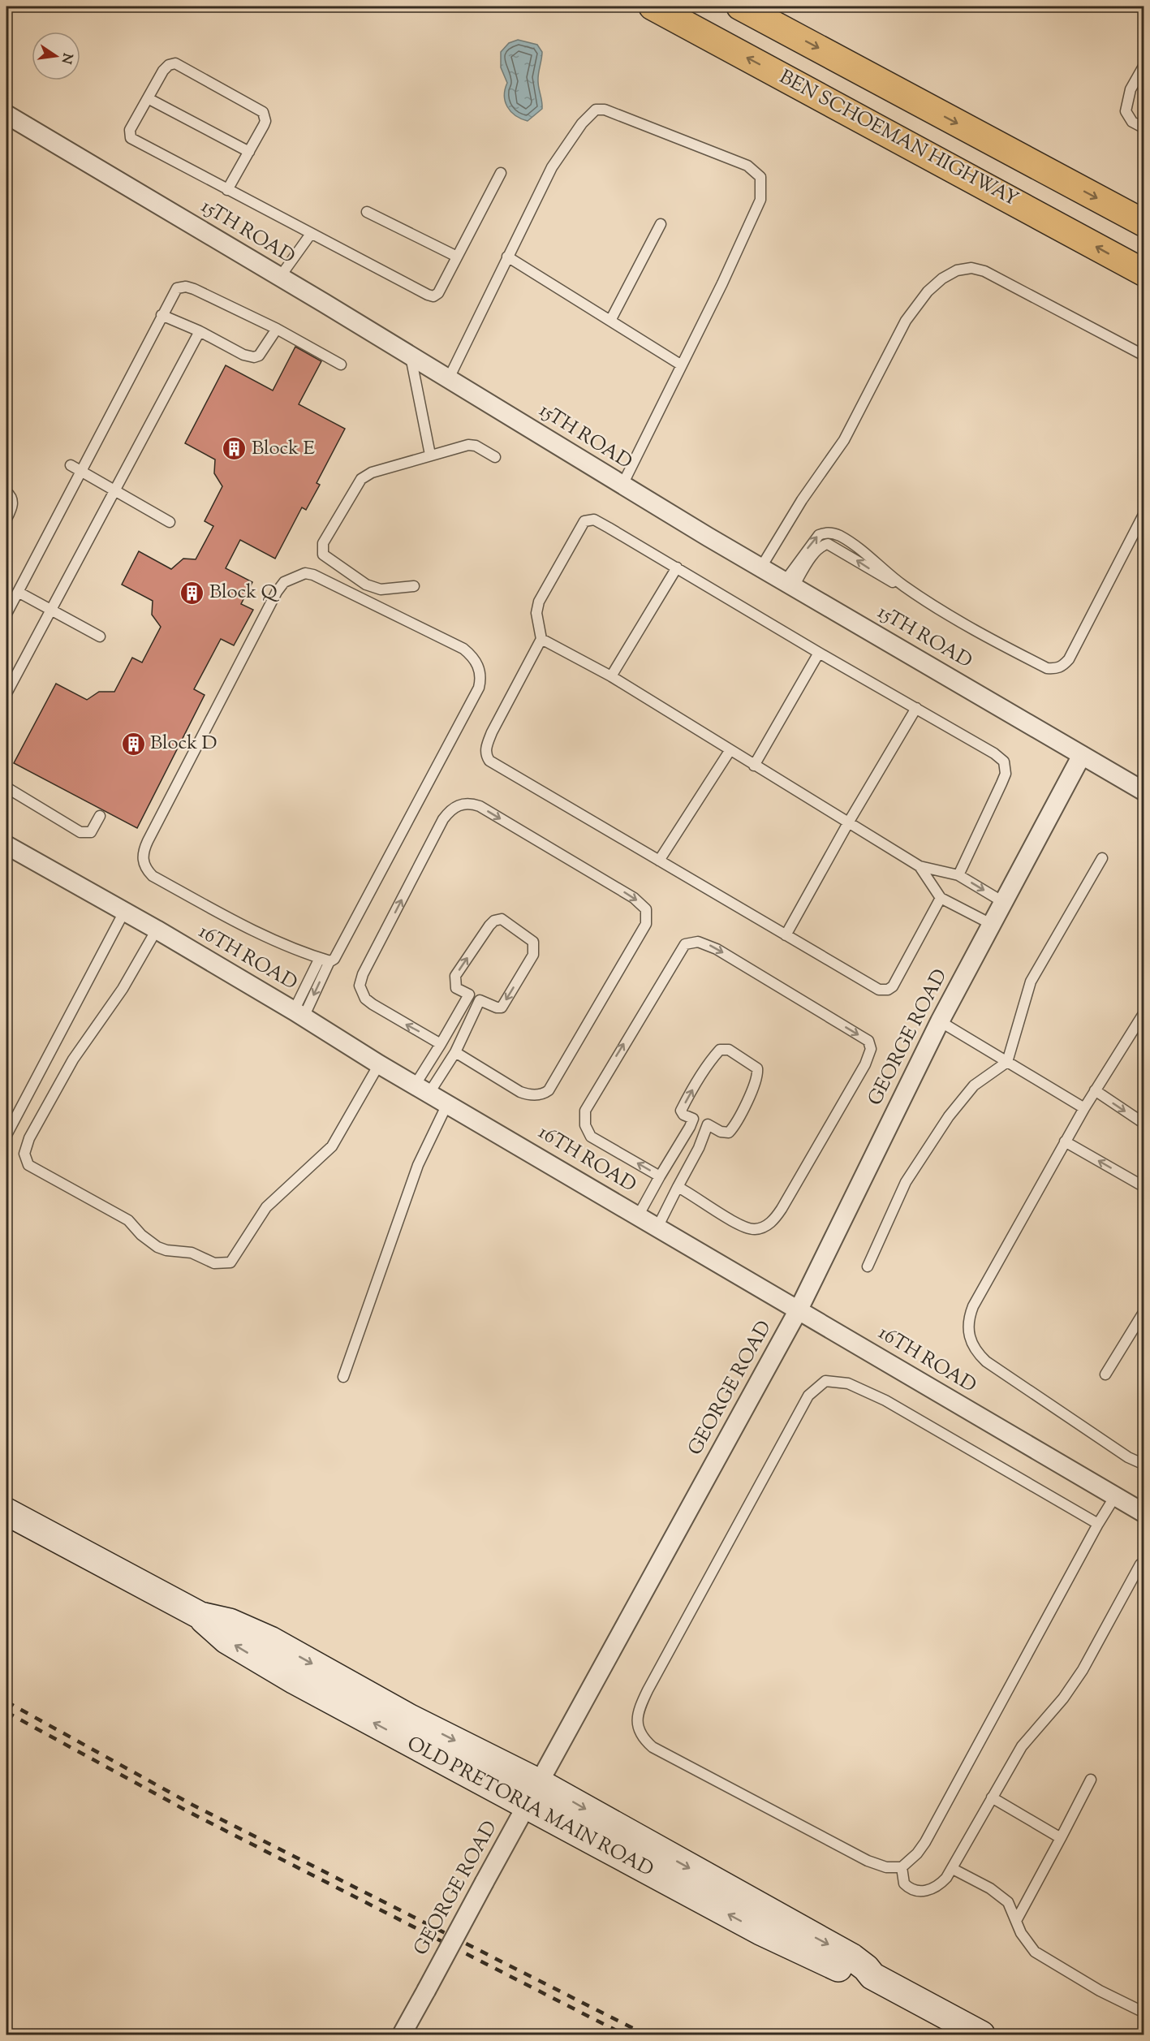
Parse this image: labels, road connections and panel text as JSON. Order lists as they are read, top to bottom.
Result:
{
  "streets": {
    "highway": ["BEN SCHOEMAN HIGHWAY"],
    "main road": ["OLD PRETORIA MAIN ROAD"],
    "street": ["15TH ROAD", "16TH ROAD", "GEORGE ROAD"]
  },
  "crossings": [
    ["15TH ROAD", "GEORGE ROAD"],
    ["16TH ROAD", "GEORGE ROAD"],
    ["GEORGE ROAD", "OLD PRETORIA MAIN ROAD"]
  ],
  "places": {
    "building": ["Block E", "Block Q", "Block D"]
  },
  "north": "right"
}
